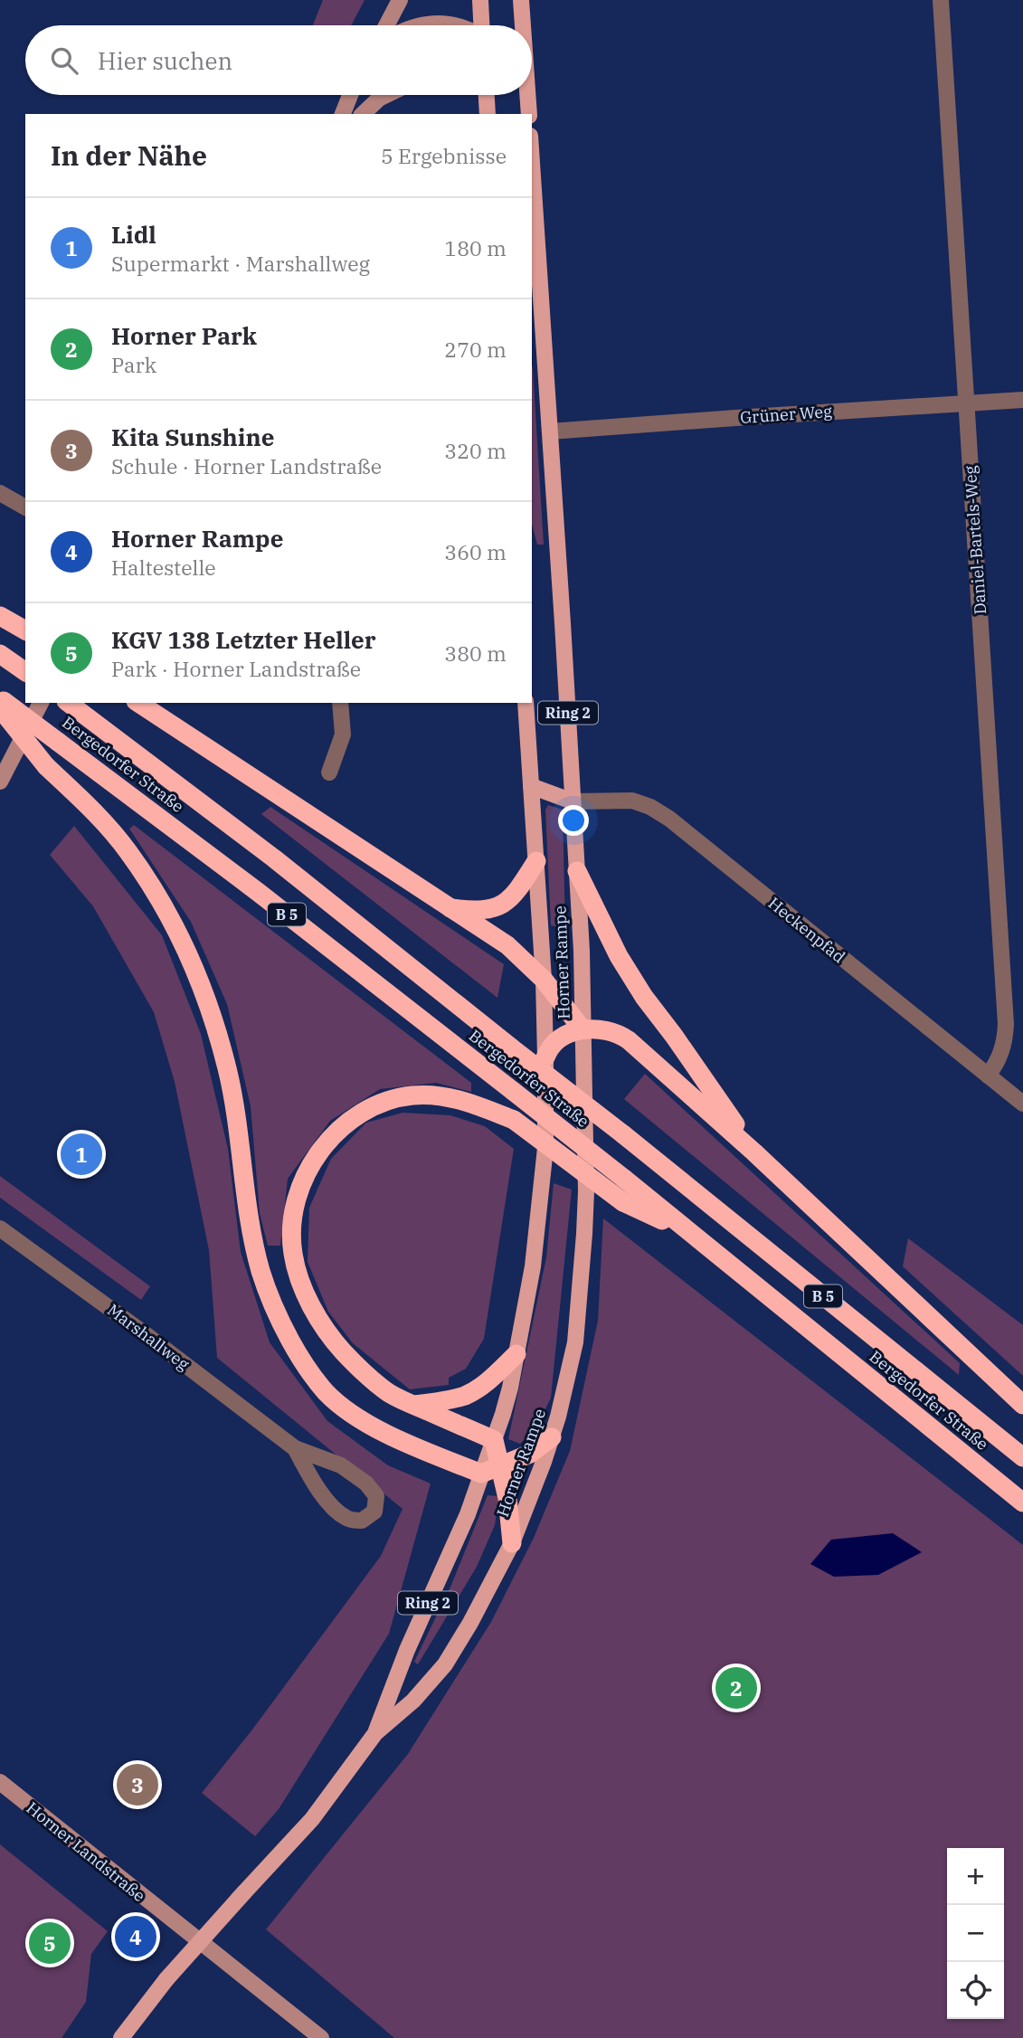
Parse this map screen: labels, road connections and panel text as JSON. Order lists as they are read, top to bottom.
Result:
{
  "streets": {
    "highway": ["Bergedorfer Straße", "B 5"],
    "main road": ["Ring 2", "Horner Rampe", "Horner Landstraße"],
    "street": [
      "Grüner Weg",
      "Daniel-Bartels-Weg",
      "Heckenpfad",
      "Marshallweg"
    ]
  },
  "crossings": [
    ["Grüner Weg", "Daniel-Bartels-Weg"],
    ["Grüner Weg", "Horner Rampe"],
    ["Daniel-Bartels-Weg", "Heckenpfad"],
    ["Heckenpfad", "Horner Rampe"]
  ],
  "page": {
    "search": "Hier suchen",
    "heading": ["In der Nähe", "5 Ergebnisse"],
    "list": [
      {
        "mark": "1",
        "name": "Lidl",
        "note": "Supermarkt · Marshallweg",
        "value": "180 m"
      },
      {
        "mark": "2",
        "name": "Horner Park",
        "note": "Park",
        "value": "270 m"
      },
      {
        "mark": "3",
        "name": "Kita Sunshine",
        "note": "Schule · Horner Landstraße",
        "value": "320 m"
      },
      {
        "mark": "4",
        "name": "Horner Rampe",
        "note": "Haltestelle",
        "value": "360 m"
      },
      {
        "mark": "5",
        "name": "KGV 138 Letzter Heller",
        "note": "Park · Horner Landstraße",
        "value": "380 m"
      }
    ],
    "pins": [
      "1",
      "2",
      "3",
      "4",
      "5"
    ],
    "map_buttons": ["+", "−"]
  }
}
